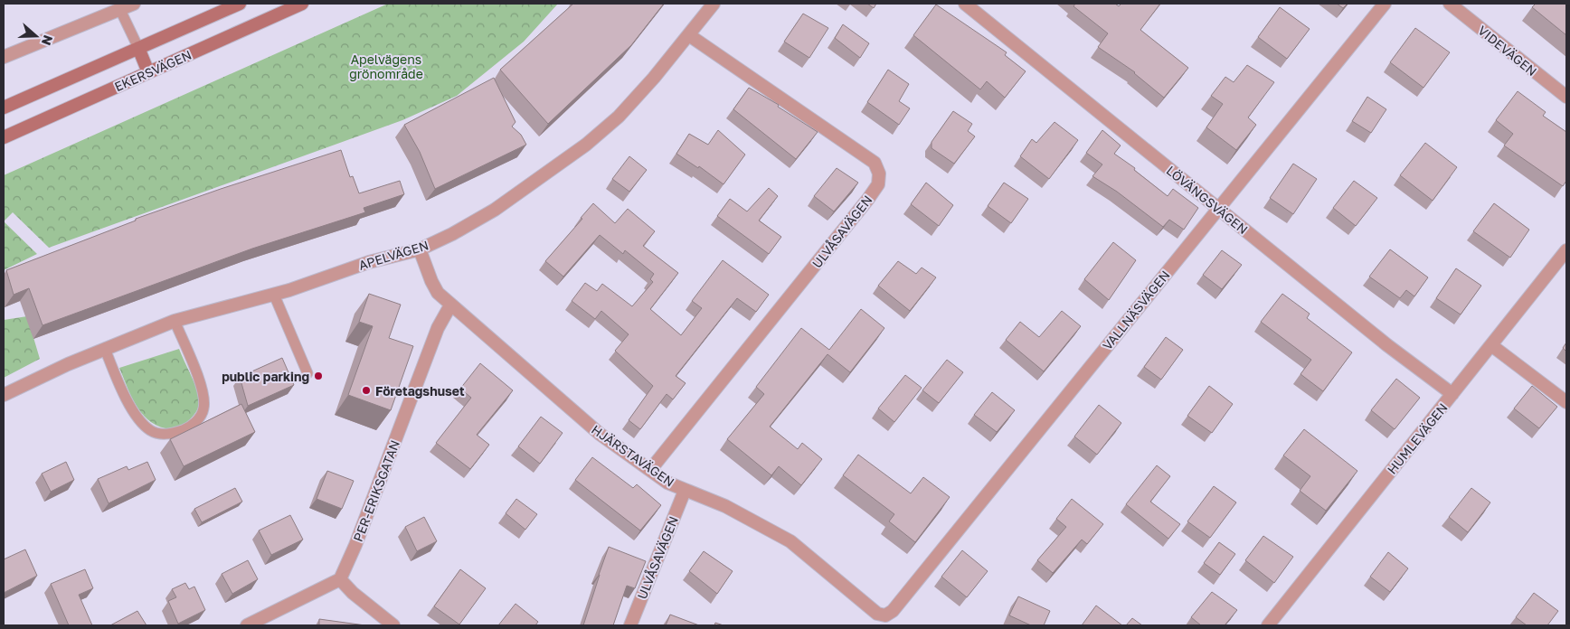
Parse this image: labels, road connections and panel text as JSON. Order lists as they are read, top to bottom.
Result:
{
  "streets": {
    "main road": ["EKERSVÄGEN"],
    "street": [
      "VIDEVÄGEN",
      "LÖVÄNGSVÄGEN",
      "ULVÅSAVÄGEN",
      "APELVÄGEN",
      "VALLNÄSVÄGEN",
      "HUMLEVÄGEN",
      "HJÄRSTAVÄGEN",
      "PER-ERIKSGATAN"
    ]
  },
  "crossings": [
    ["LÖVÄNGSVÄGEN", "VALLNÄSVÄGEN"],
    ["LÖVÄNGSVÄGEN", "HUMLEVÄGEN"],
    ["ULVÅSAVÄGEN", "APELVÄGEN"],
    ["ULVÅSAVÄGEN", "HJÄRSTAVÄGEN"],
    ["APELVÄGEN", "HJÄRSTAVÄGEN"],
    ["VALLNÄSVÄGEN", "HJÄRSTAVÄGEN"],
    ["HJÄRSTAVÄGEN", "PER-ERIKSGATAN"]
  ],
  "parks": ["Apelvägens grönområde"],
  "places": ["public parking", "Företagshuset"],
  "north": "right"
}
